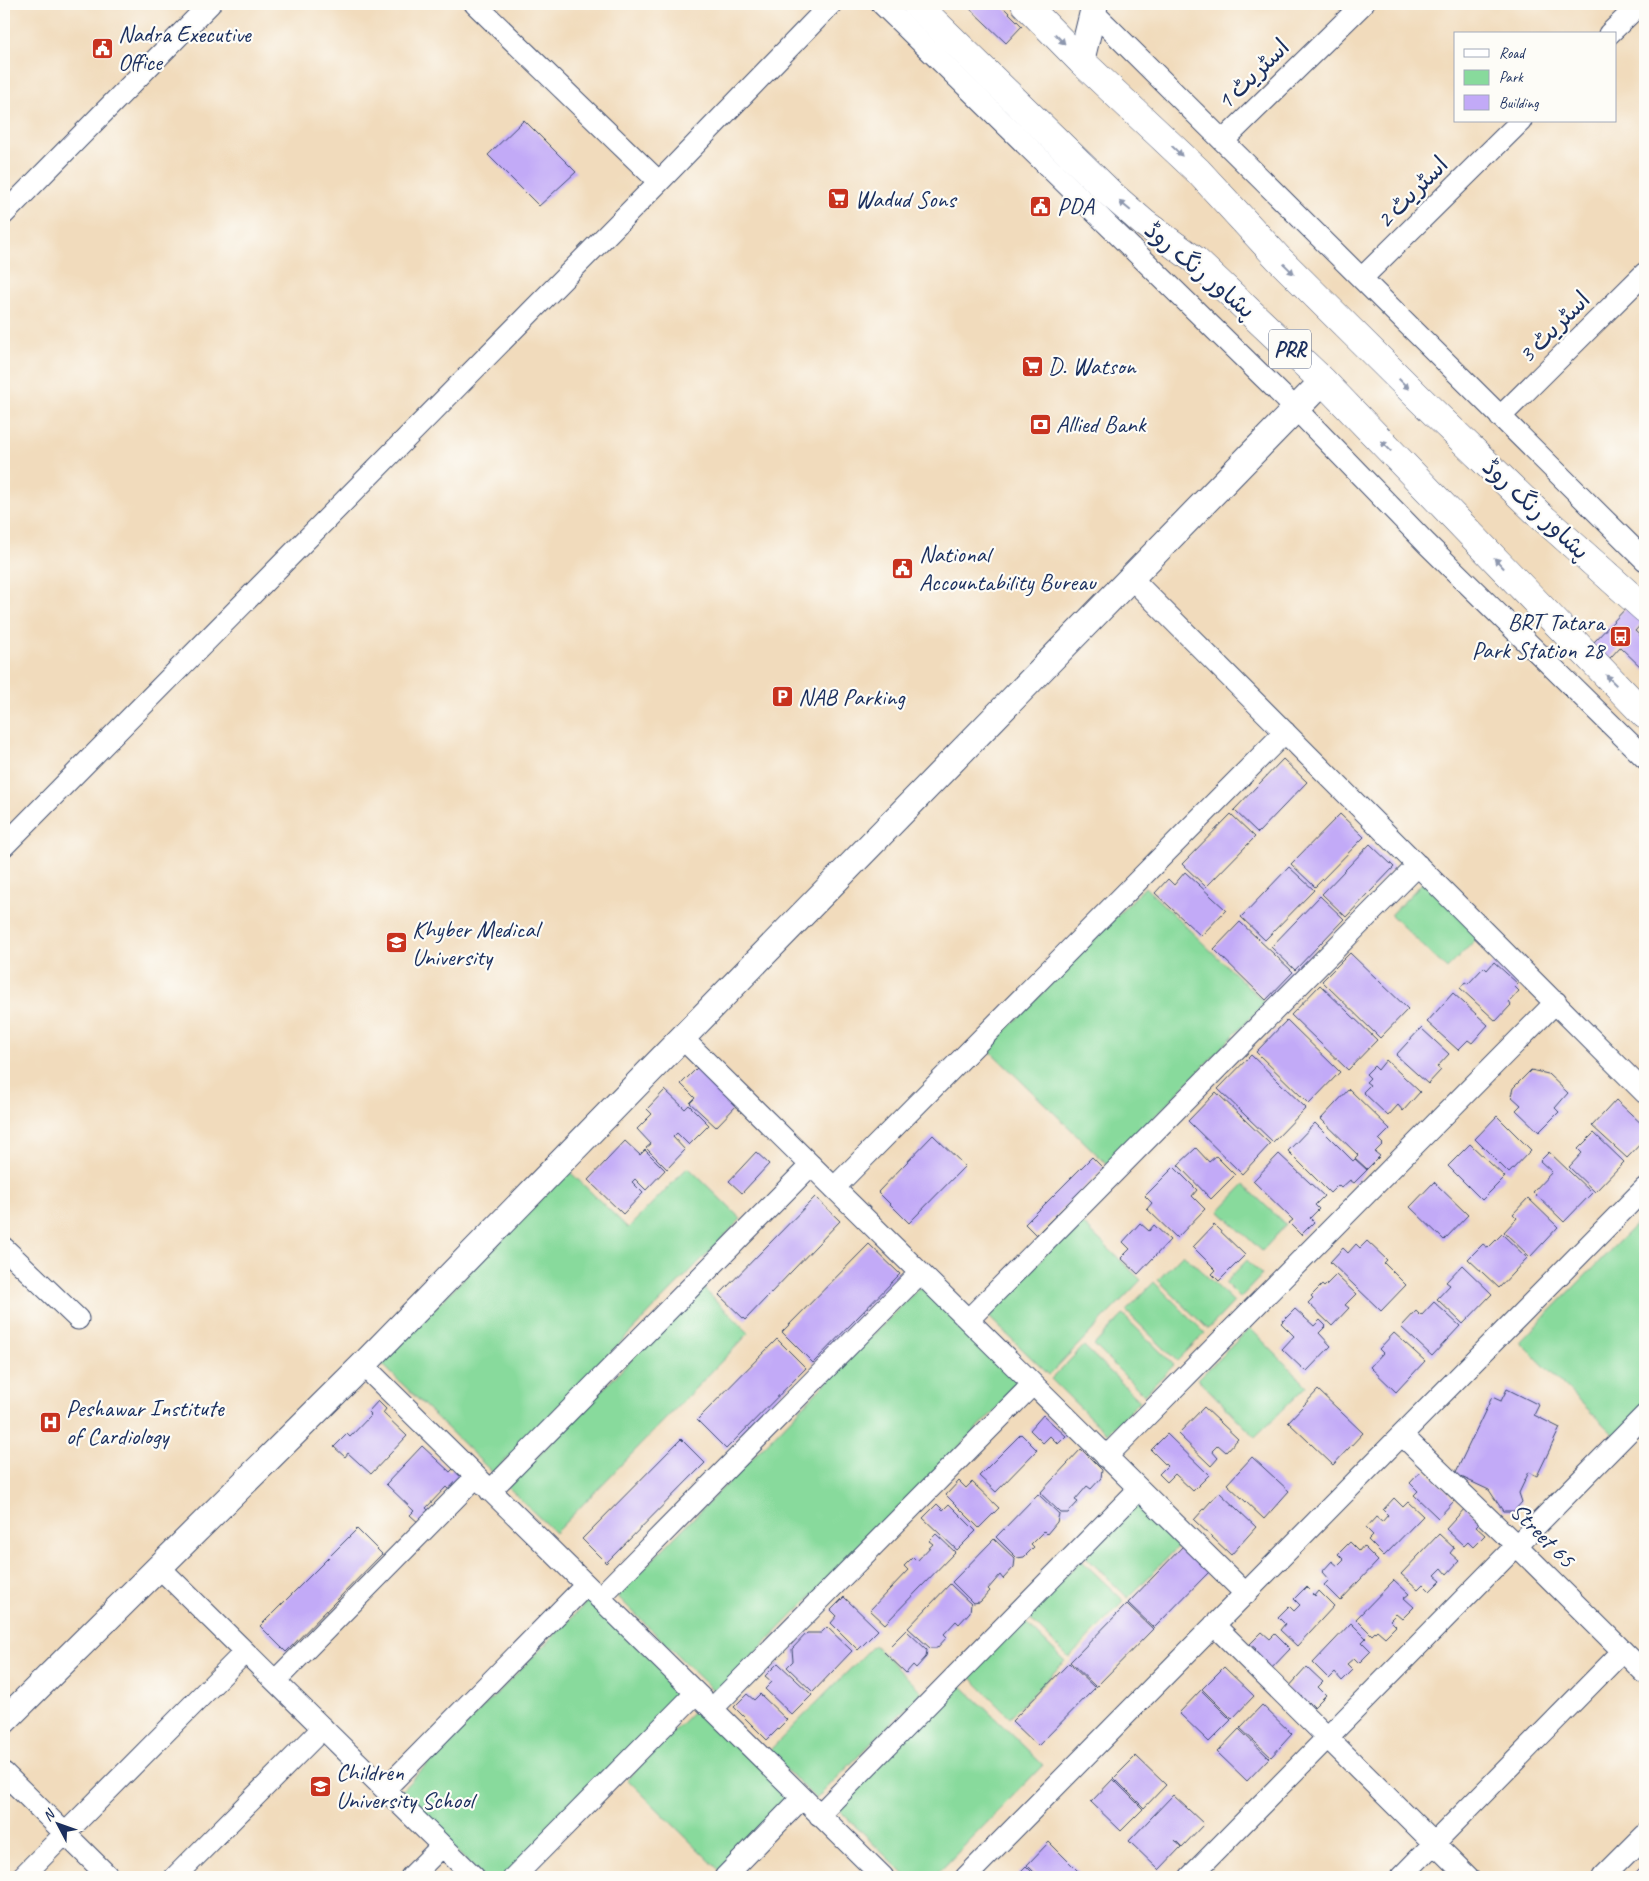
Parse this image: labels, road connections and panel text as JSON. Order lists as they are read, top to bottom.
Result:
{
  "streets": {
    "highway": ["پشاور رنگ روڈ", "PRR"],
    "street": [
      "اسٹریٹ 1",
      "اسٹریٹ 2",
      "اسٹریٹ 3",
      "Street 65"
    ]
  },
  "places": {
    "public building": ["Nadra Executive Office", "PDA", "National Accountability Bureau"],
    "supermarket": ["Wadud Sons", "D. Watson"],
    "bank": ["Allied Bank"],
    "bus stop": ["BRT Tatara Park Station 28"],
    "parking": ["NAB Parking"],
    "school or university": ["Khyber Medical University", "Children University School"],
    "hospital": ["Peshawar Institute of Cardiology"]
  },
  "legend": ["Road", "Park", "Building"],
  "north": "top left"
}
